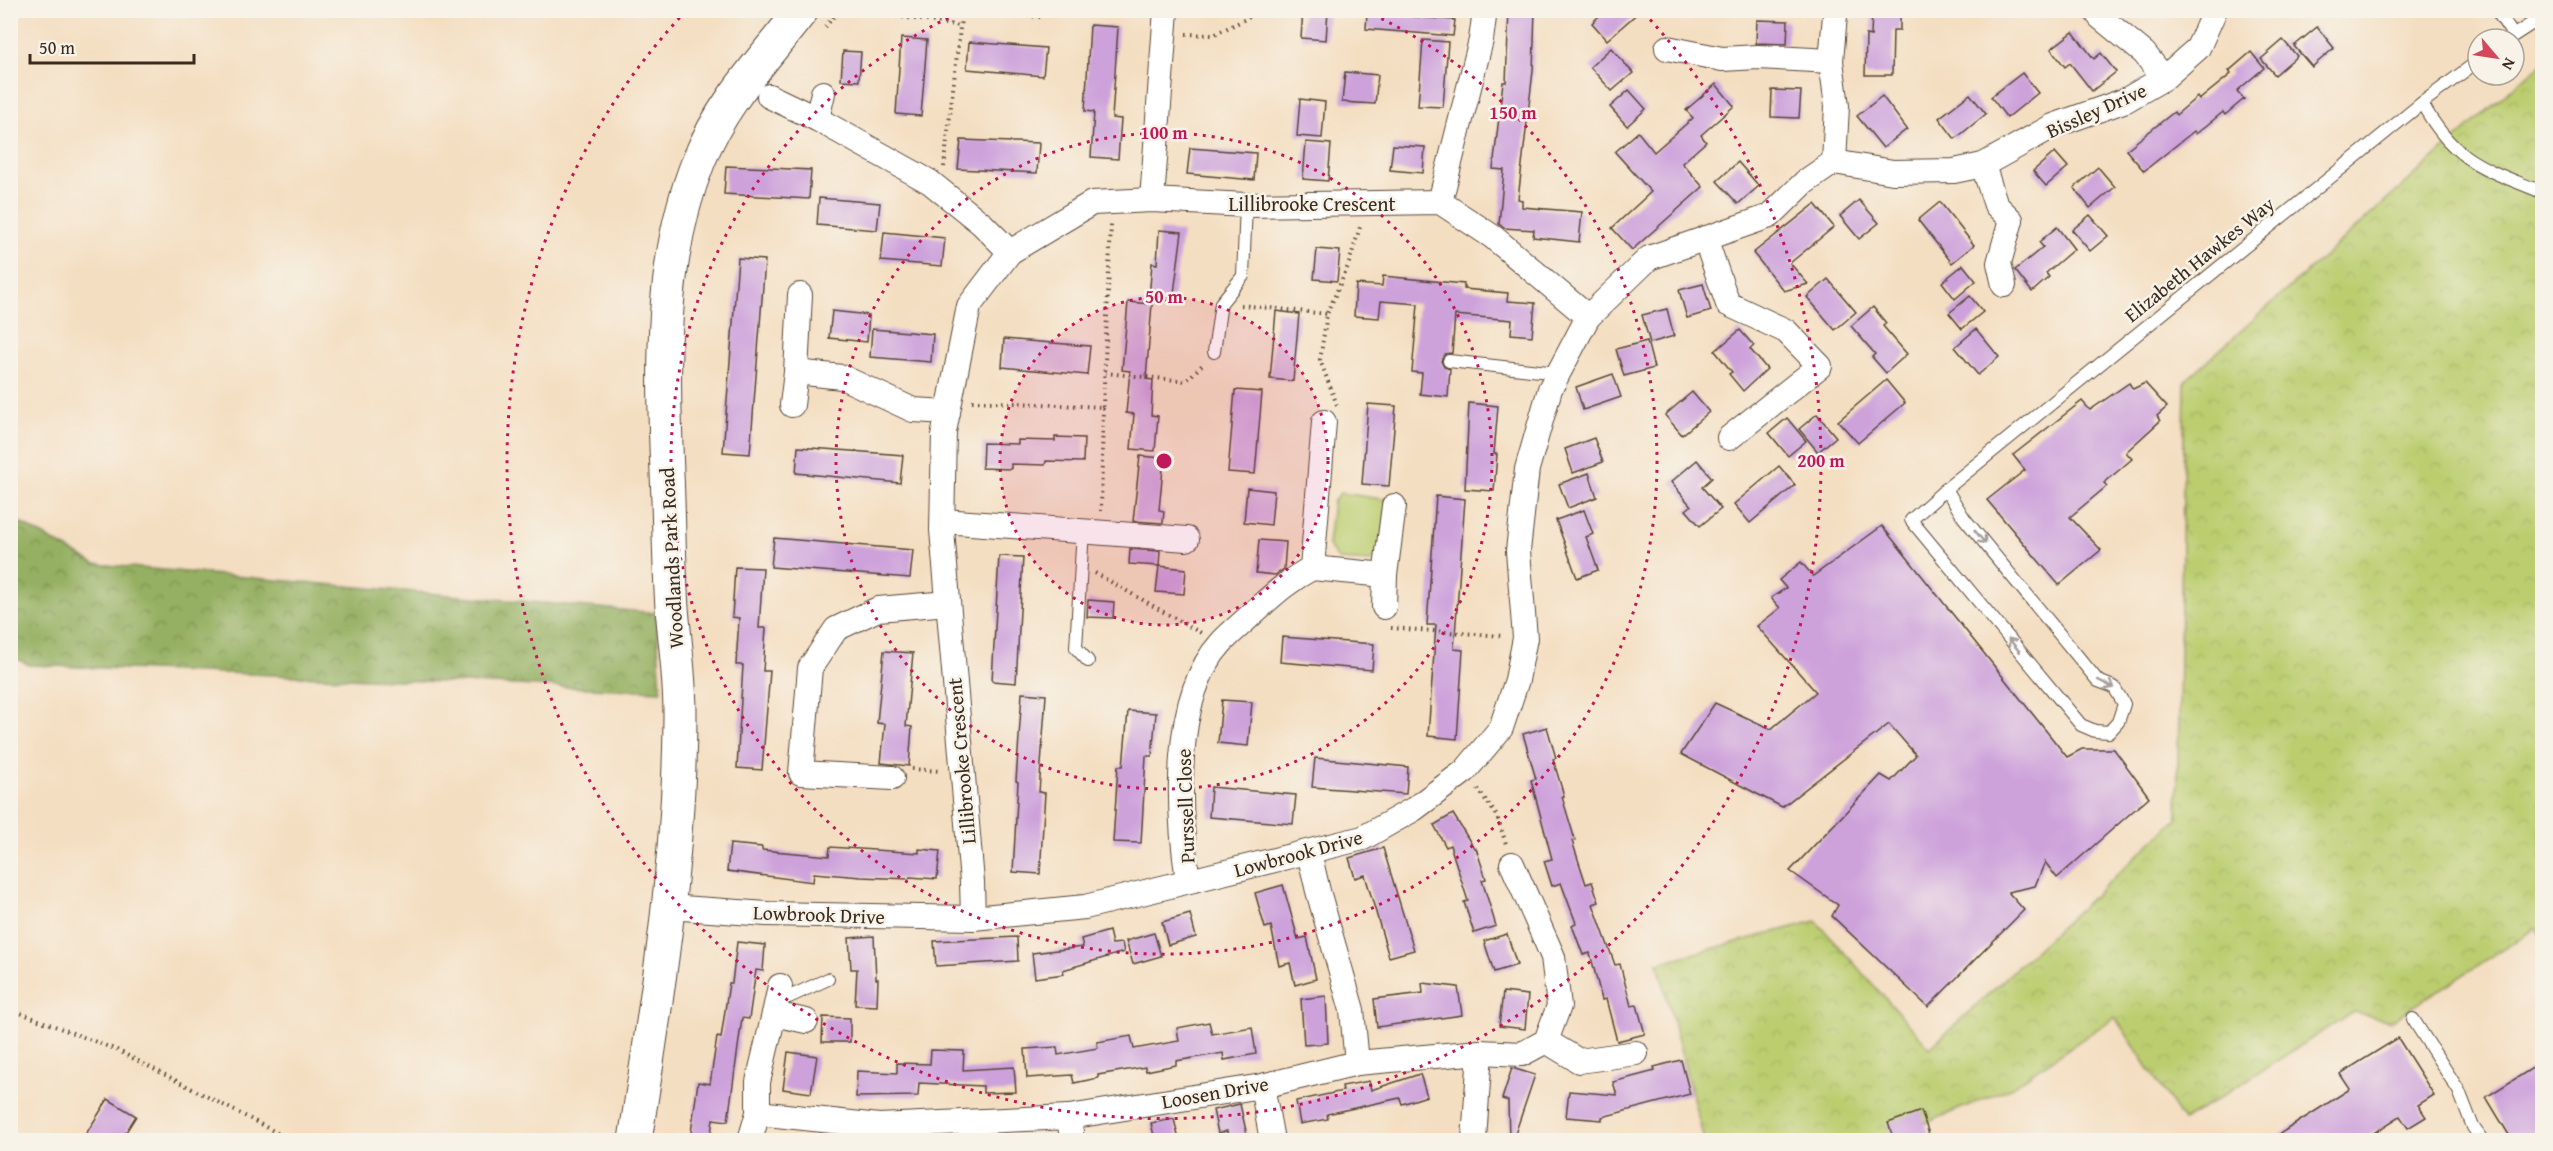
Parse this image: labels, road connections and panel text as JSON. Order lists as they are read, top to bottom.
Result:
{
  "streets": {
    "street": [
      "Bissley Drive",
      "Lillibrooke Crescent",
      "Woodlands Park Road",
      "Purssell Close",
      "Lowbrook Drive",
      "Loosen Drive"
    ],
    "lane": ["Elizabeth Hawkes Way"]
  },
  "crossings": [
    ["Bissley Drive", "Lowbrook Drive"],
    ["Lillibrooke Crescent", "Lowbrook Drive"],
    ["Woodlands Park Road", "Lowbrook Drive"],
    ["Purssell Close", "Lowbrook Drive"]
  ],
  "scale_bar": "50 m",
  "north": "bottom right",
  "rings": [
    "150 m",
    "100 m",
    "50 m",
    "200 m"
  ]
}
